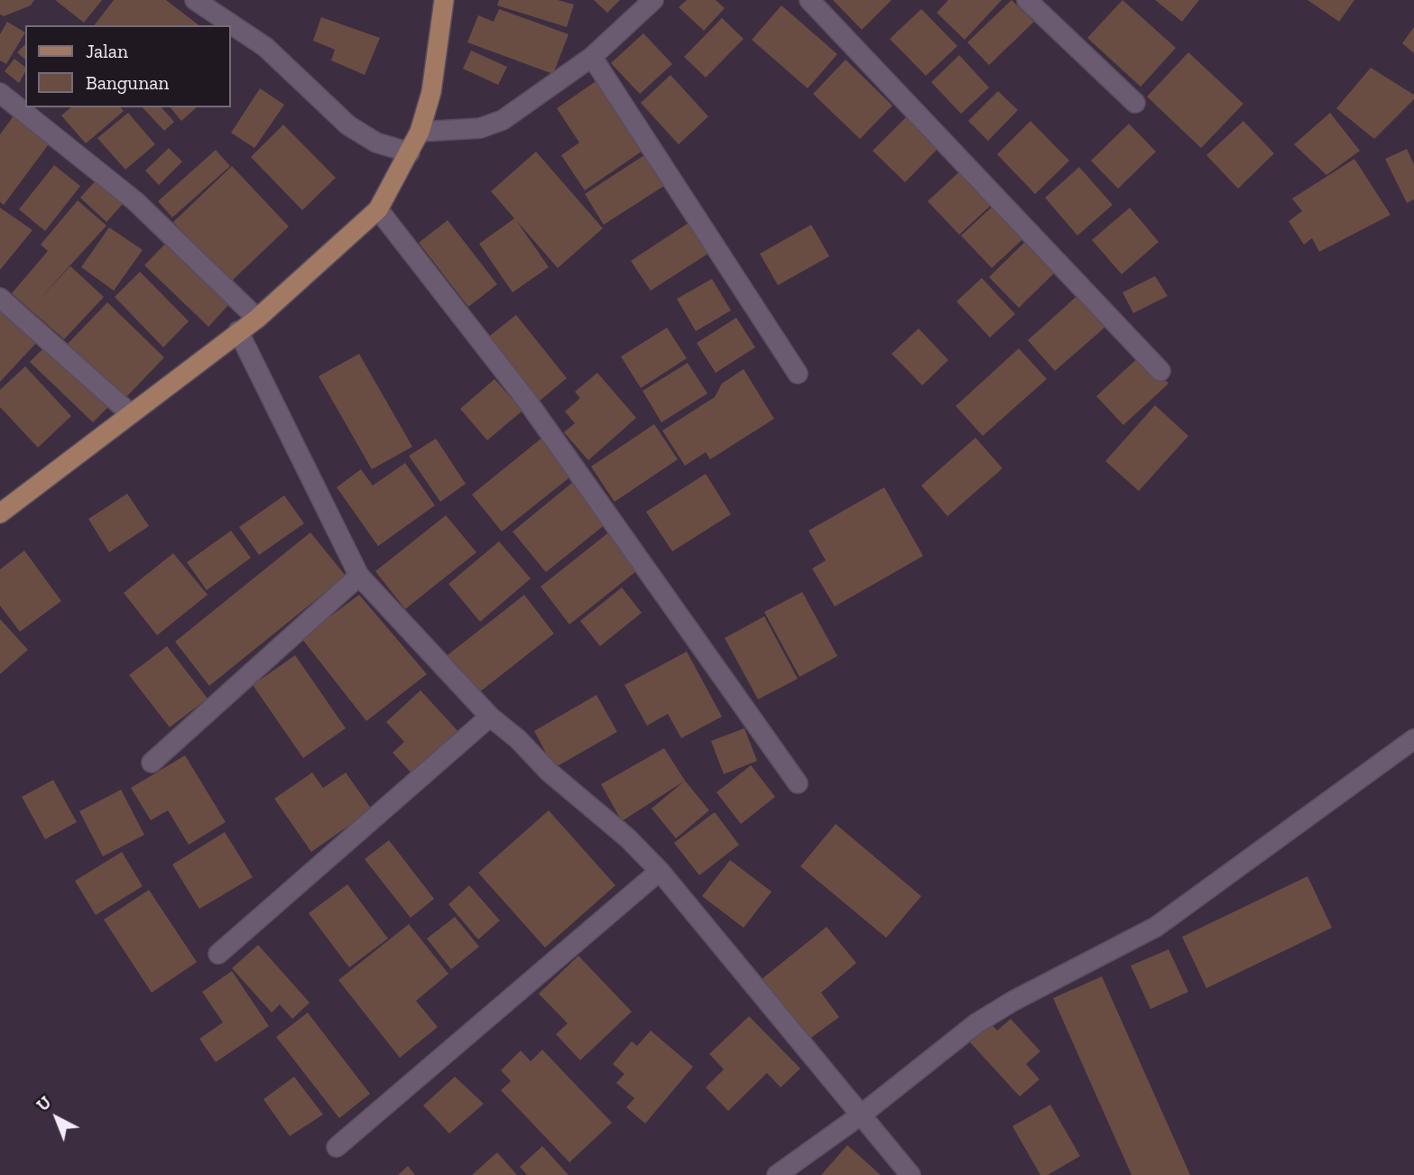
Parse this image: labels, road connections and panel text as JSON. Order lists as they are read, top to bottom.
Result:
{
  "legend": ["Jalan", "Bangunan"],
  "north": "top left"
}
